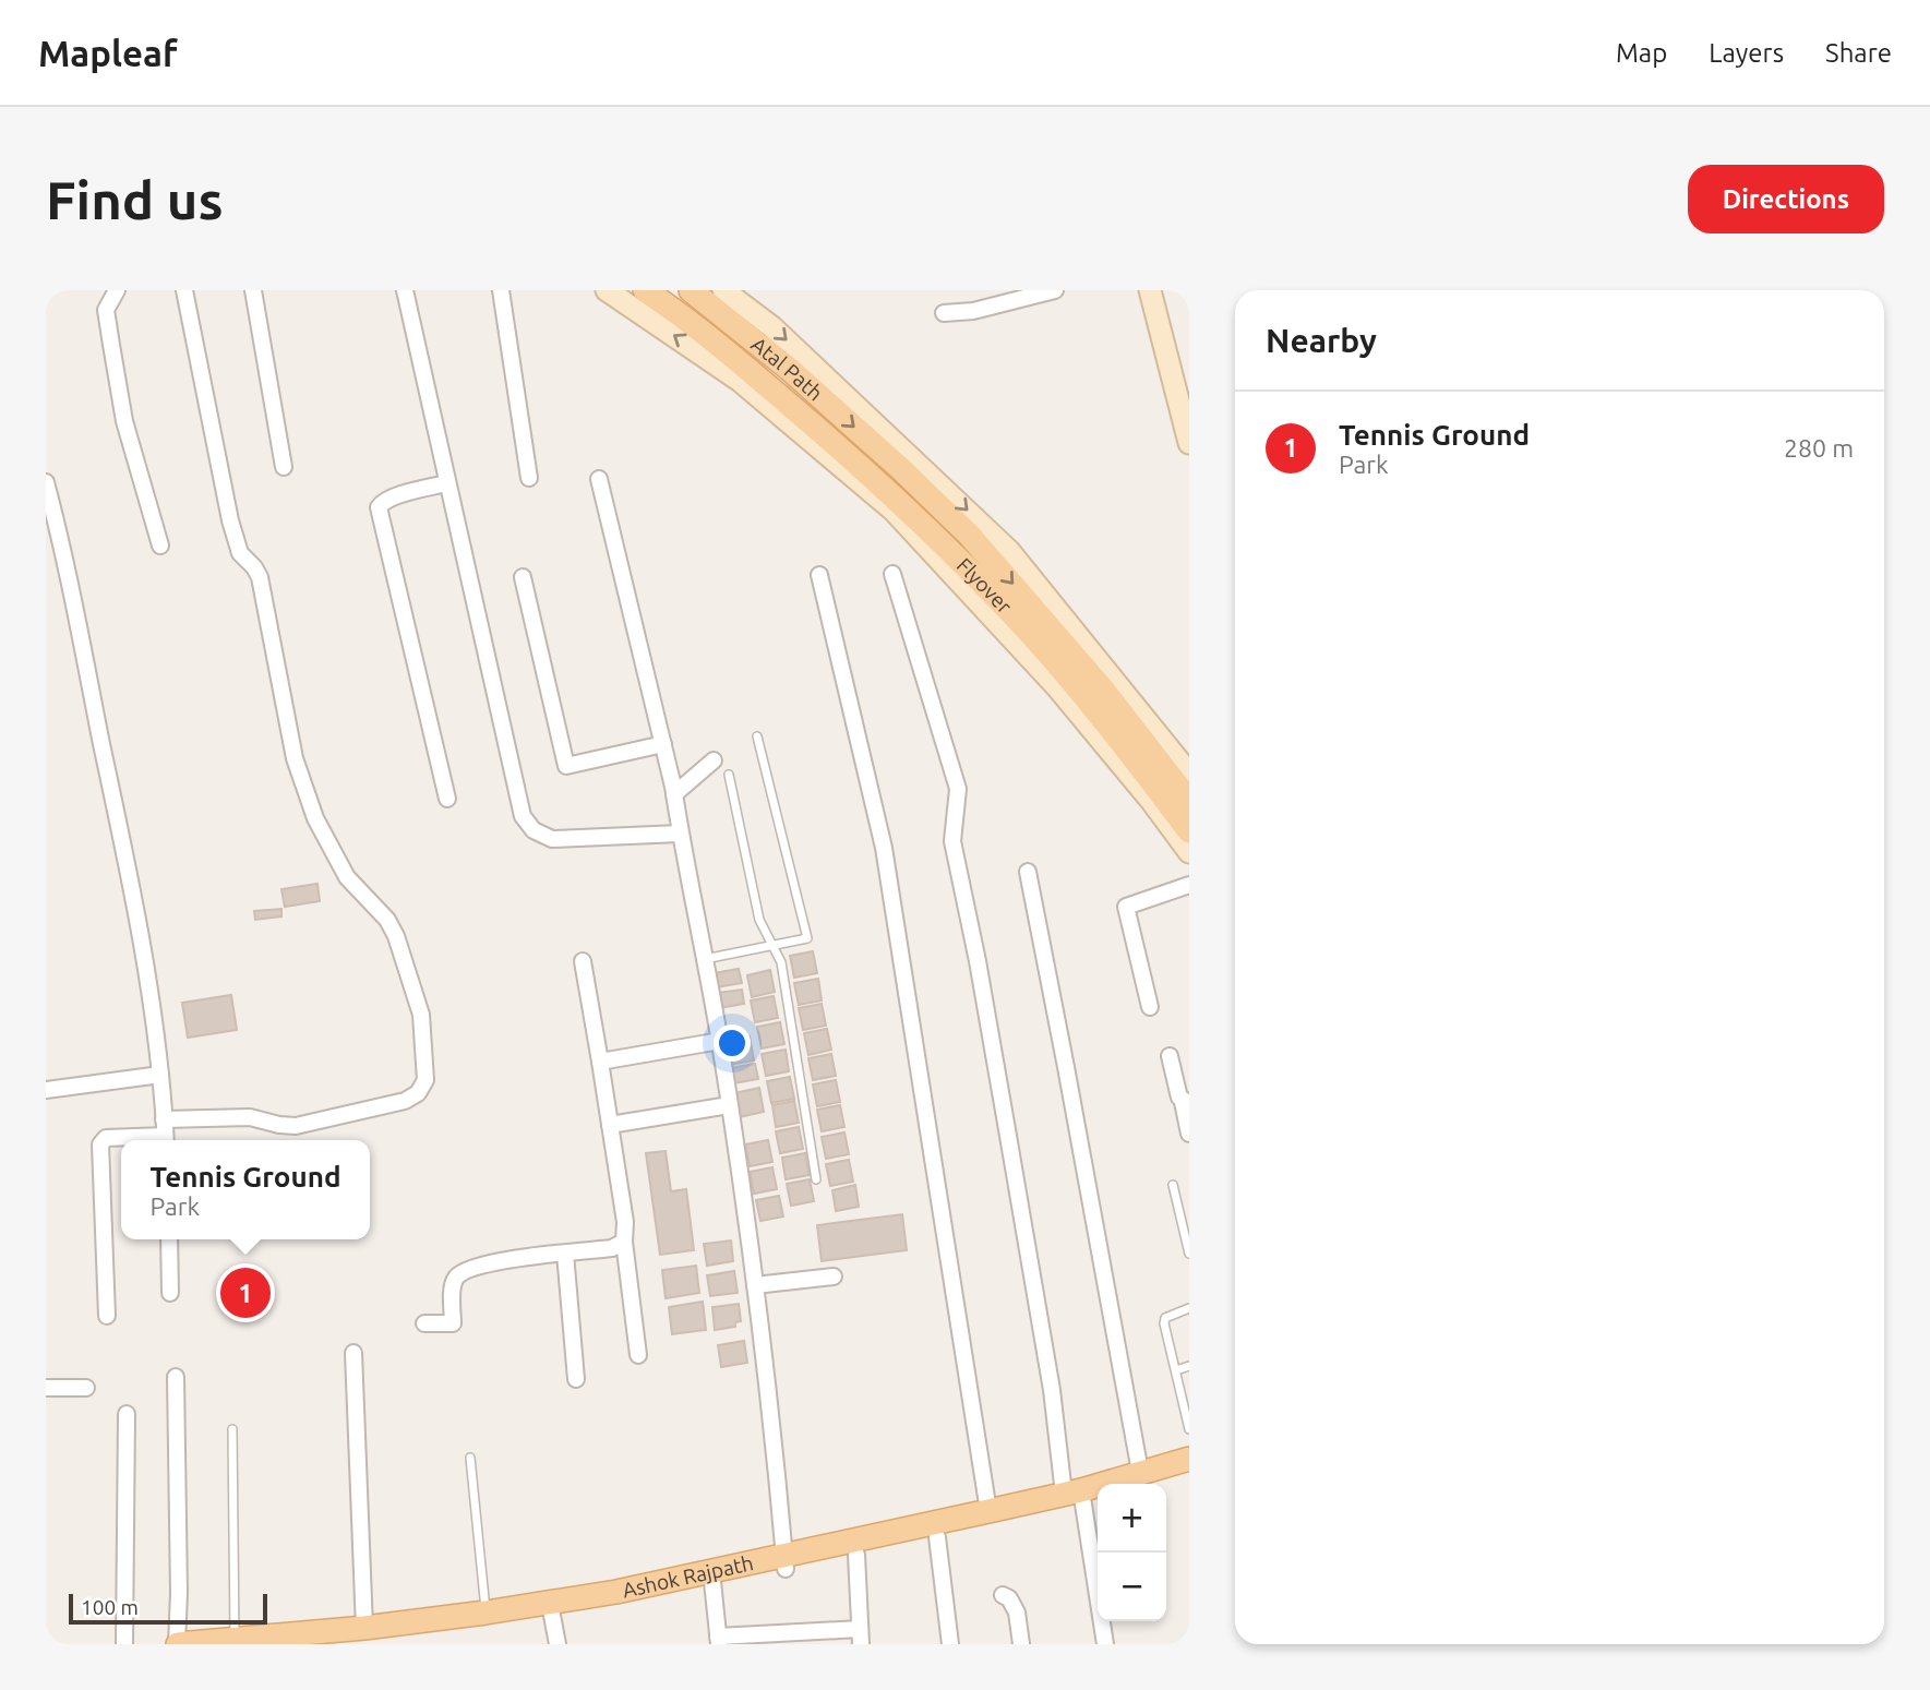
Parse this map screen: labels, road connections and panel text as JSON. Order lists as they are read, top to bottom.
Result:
{
  "streets": {
    "main road": ["Atal Path", "Flyover", "Ashok Rajpath"]
  },
  "crossings": [
    ["Atal Path", "Flyover"]
  ],
  "one_way": ["Atal Path"],
  "scale_bar": "100 m",
  "page": {
    "header": "Mapleaf",
    "nav": ["Map", "Layers", "Share"],
    "buttons": "Directions",
    "title": "Find us",
    "heading": "Nearby",
    "list": [
      {
        "mark": "1",
        "name": "Tennis Ground",
        "note": "Park",
        "value": "280 m"
      }
    ],
    "popup": ["Tennis Ground", "Park"],
    "pins": "1",
    "map_buttons": ["+", "−"],
    "scale": "100 m"
  }
}
